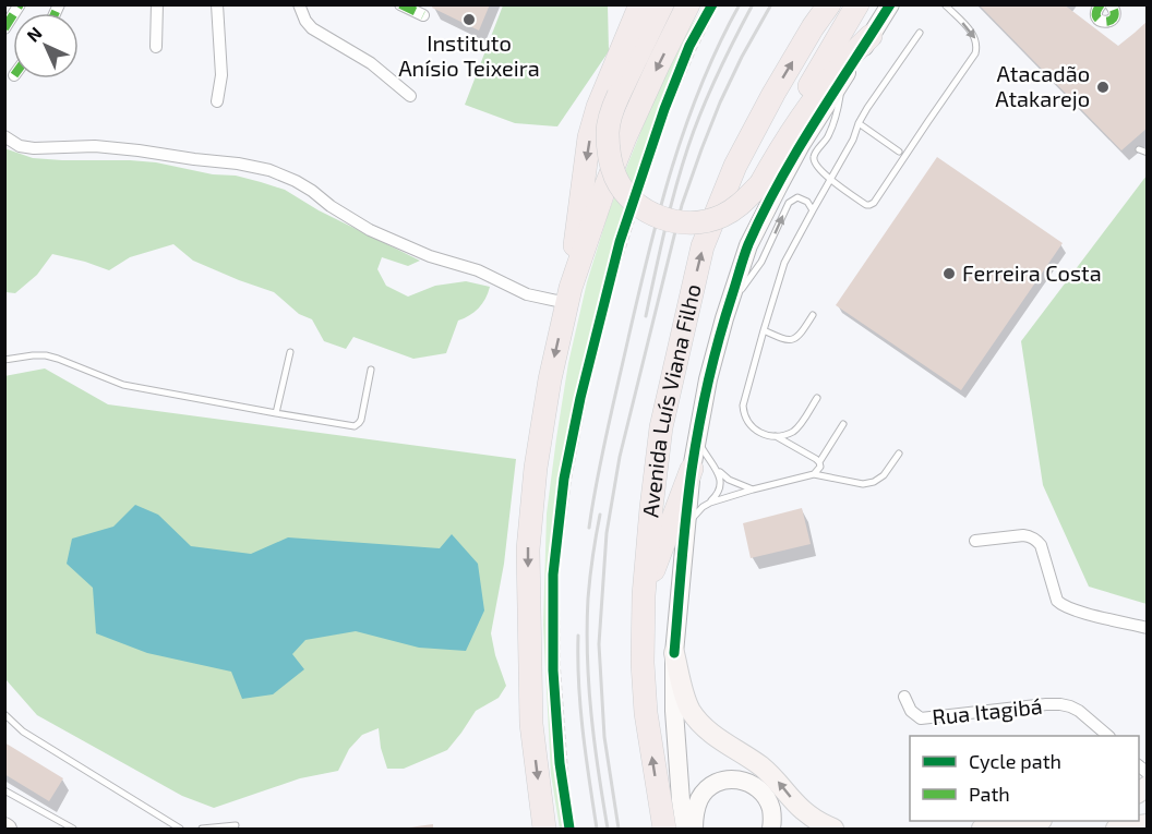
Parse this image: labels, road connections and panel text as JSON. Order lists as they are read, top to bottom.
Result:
{
  "streets": {
    "highway": ["Avenida Luís Viana Filho"],
    "street": ["Rua Itagibá"]
  },
  "places": ["Instituto Anísio Teixeira", "Atacadão Atakarejo", "Ferreira Costa"],
  "legend": ["Cycle path", "Path"],
  "north": "top left"
}
